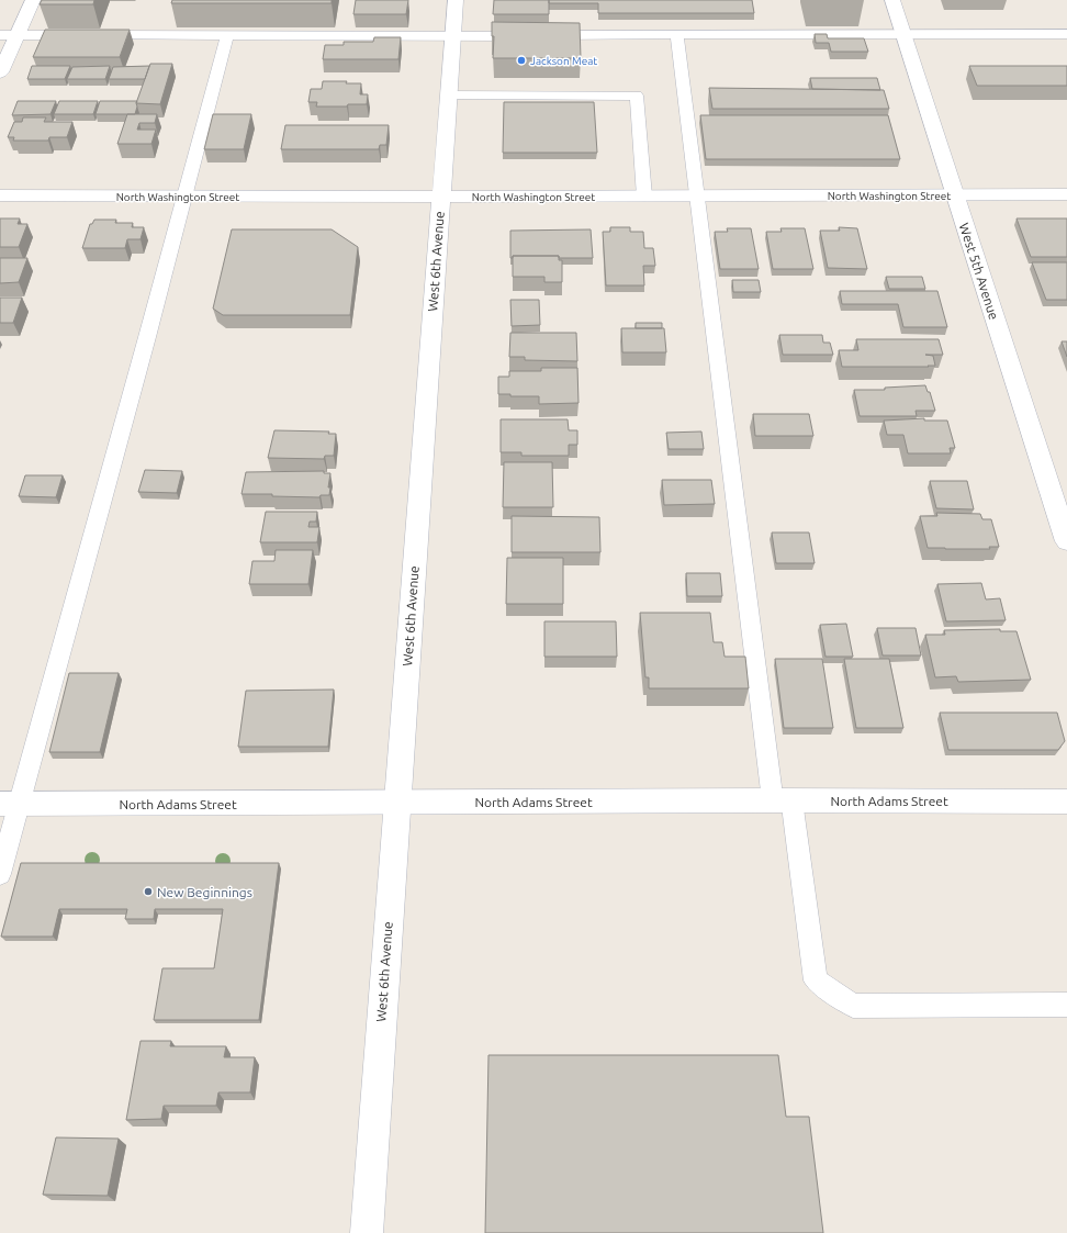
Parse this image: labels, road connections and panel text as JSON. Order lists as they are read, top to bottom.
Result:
{
  "streets": {
    "street": [
      "North Washington Street",
      "West 6th Avenue",
      "West 5th Avenue",
      "North Adams Street"
    ]
  },
  "crossings": [
    ["North Washington Street", "West 6th Avenue"],
    ["North Washington Street", "West 5th Avenue"],
    ["West 6th Avenue", "North Adams Street"]
  ],
  "places": ["Jackson Meat", "New Beginnings"]
}
